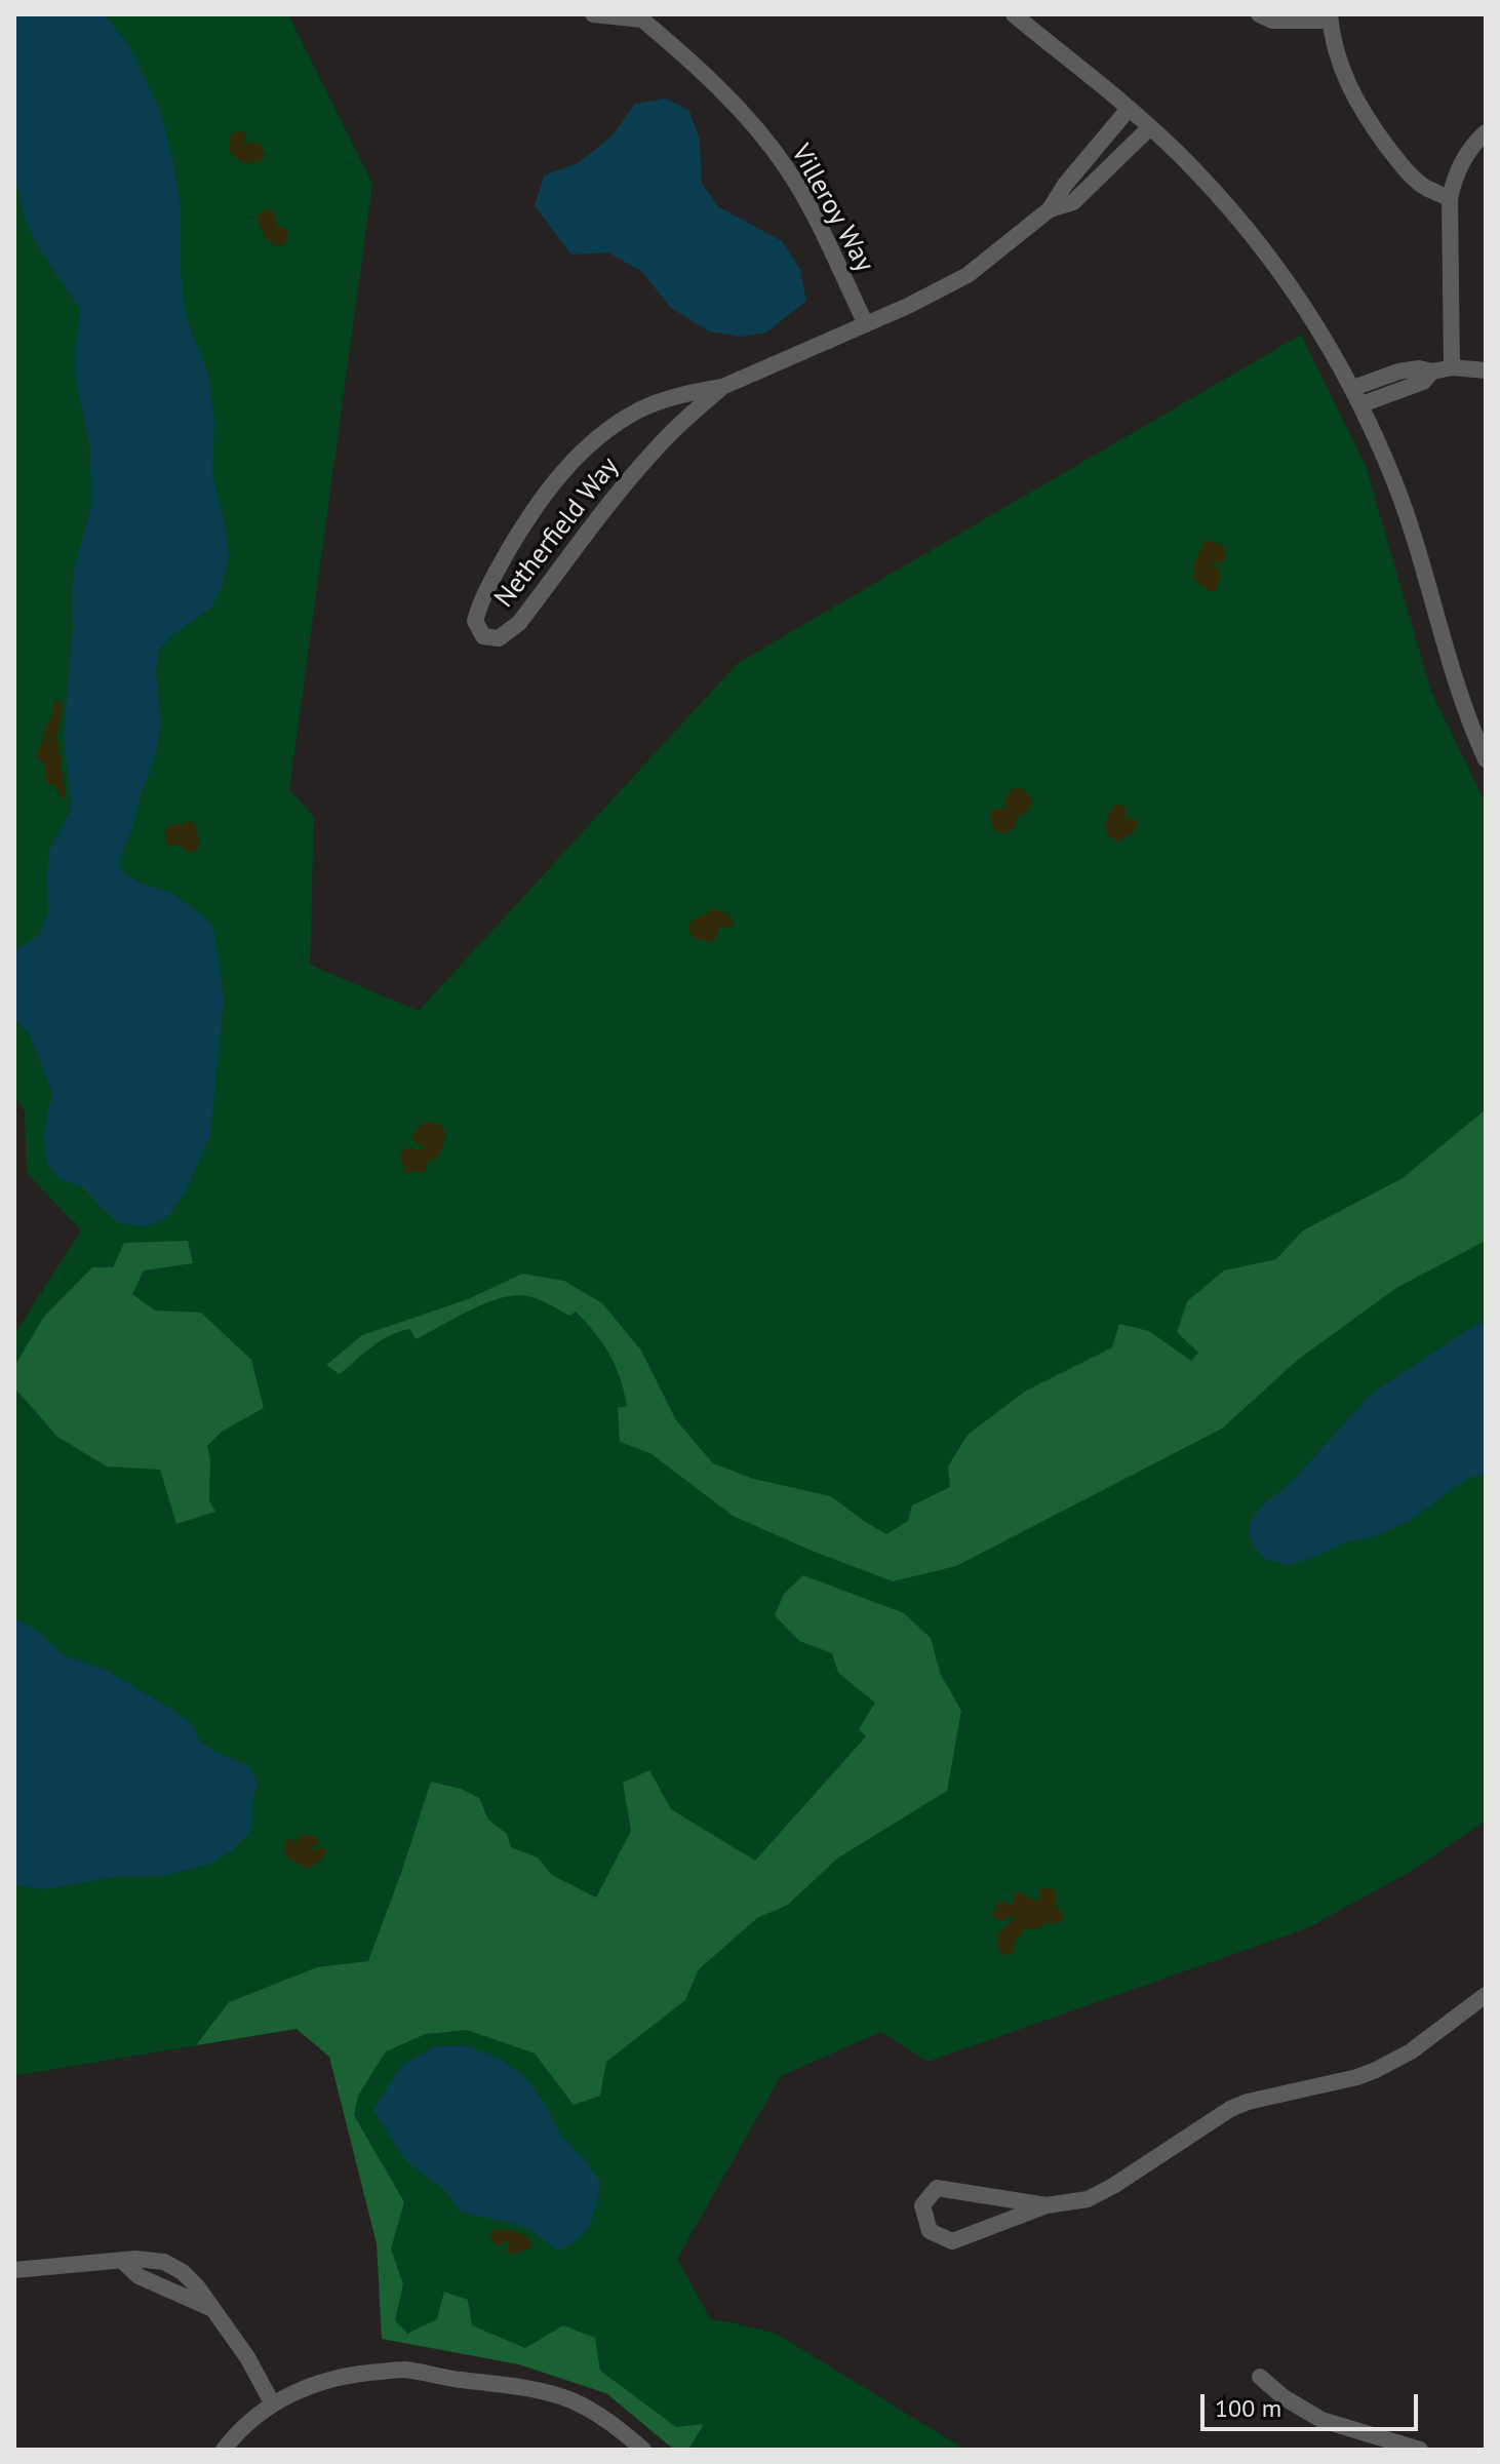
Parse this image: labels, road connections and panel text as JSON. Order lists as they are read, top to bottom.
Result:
{
  "streets": {
    "street": ["Villeroy Way", "Netherfield Way"]
  },
  "crossings": [
    ["Villeroy Way", "Netherfield Way"]
  ],
  "scale_bar": "100 m"
}
